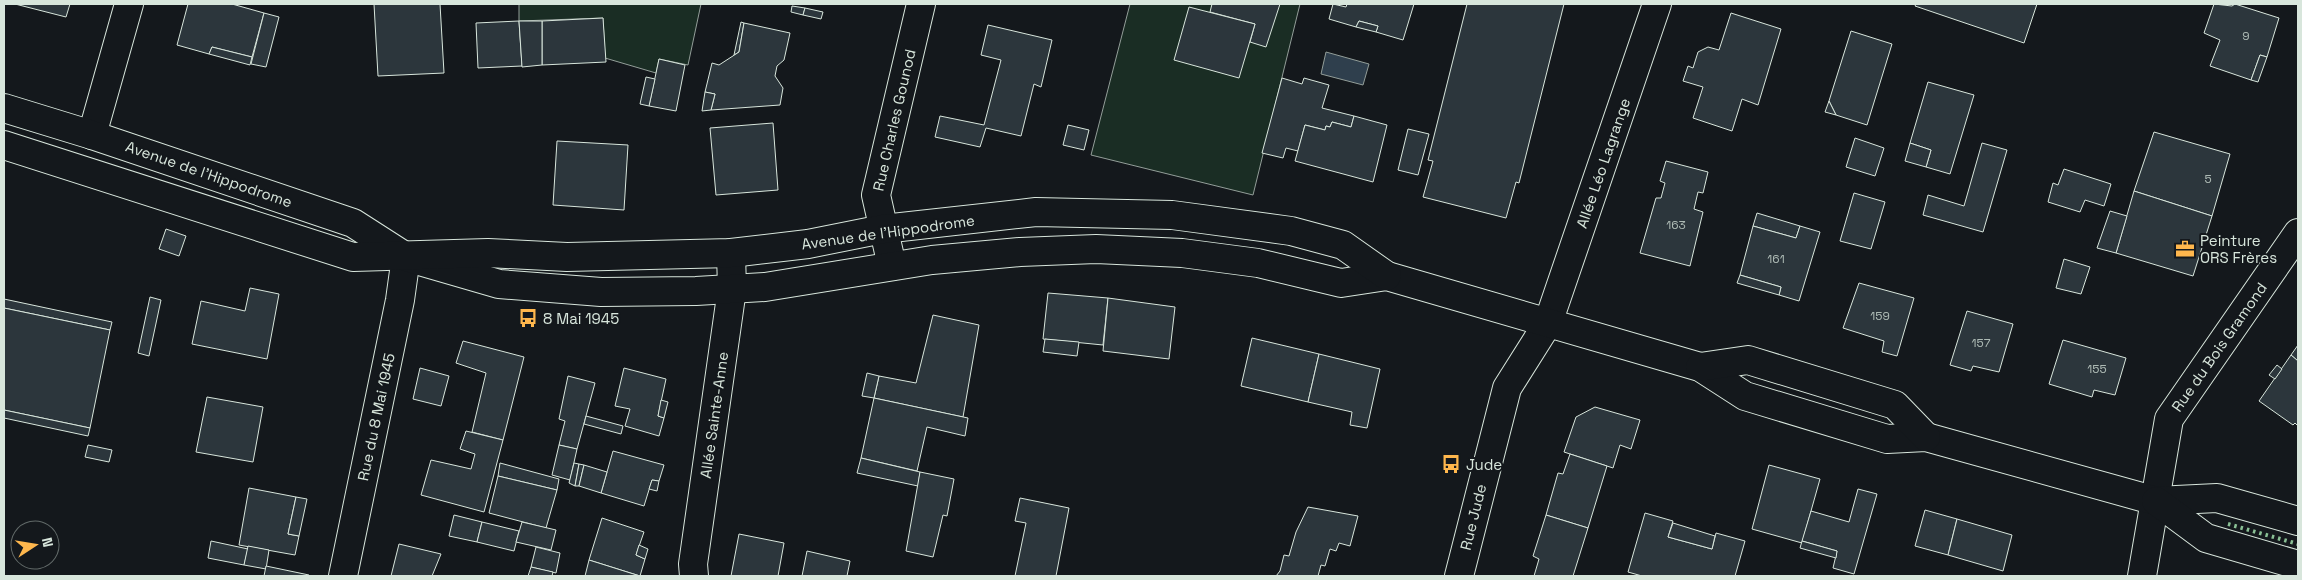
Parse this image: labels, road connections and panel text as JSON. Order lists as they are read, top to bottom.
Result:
{
  "streets": {
    "street": [
      "Rue Charles Gounod",
      "Allée Léo Lagrange",
      "Avenue de l'Hippodrome",
      "Rue du Bois Gramond",
      "Allée Sainte-Anne",
      "Rue du 8 Mai 1945",
      "Rue Jude"
    ]
  },
  "crossings": [
    ["Rue Charles Gounod", "Avenue de l'Hippodrome"],
    ["Allée Léo Lagrange", "Rue Jude"],
    ["Avenue de l'Hippodrome", "Allée Sainte-Anne"],
    ["Avenue de l'Hippodrome", "Rue du 8 Mai 1945"]
  ],
  "places": {
    "office": ["Peinture ORS Frères"],
    "bus stop": ["8 Mai 1945", "Jude"]
  },
  "house_numbers": [
    "9",
    "5",
    "163",
    "161",
    "159",
    "157",
    "155"
  ],
  "north": "right"
}
